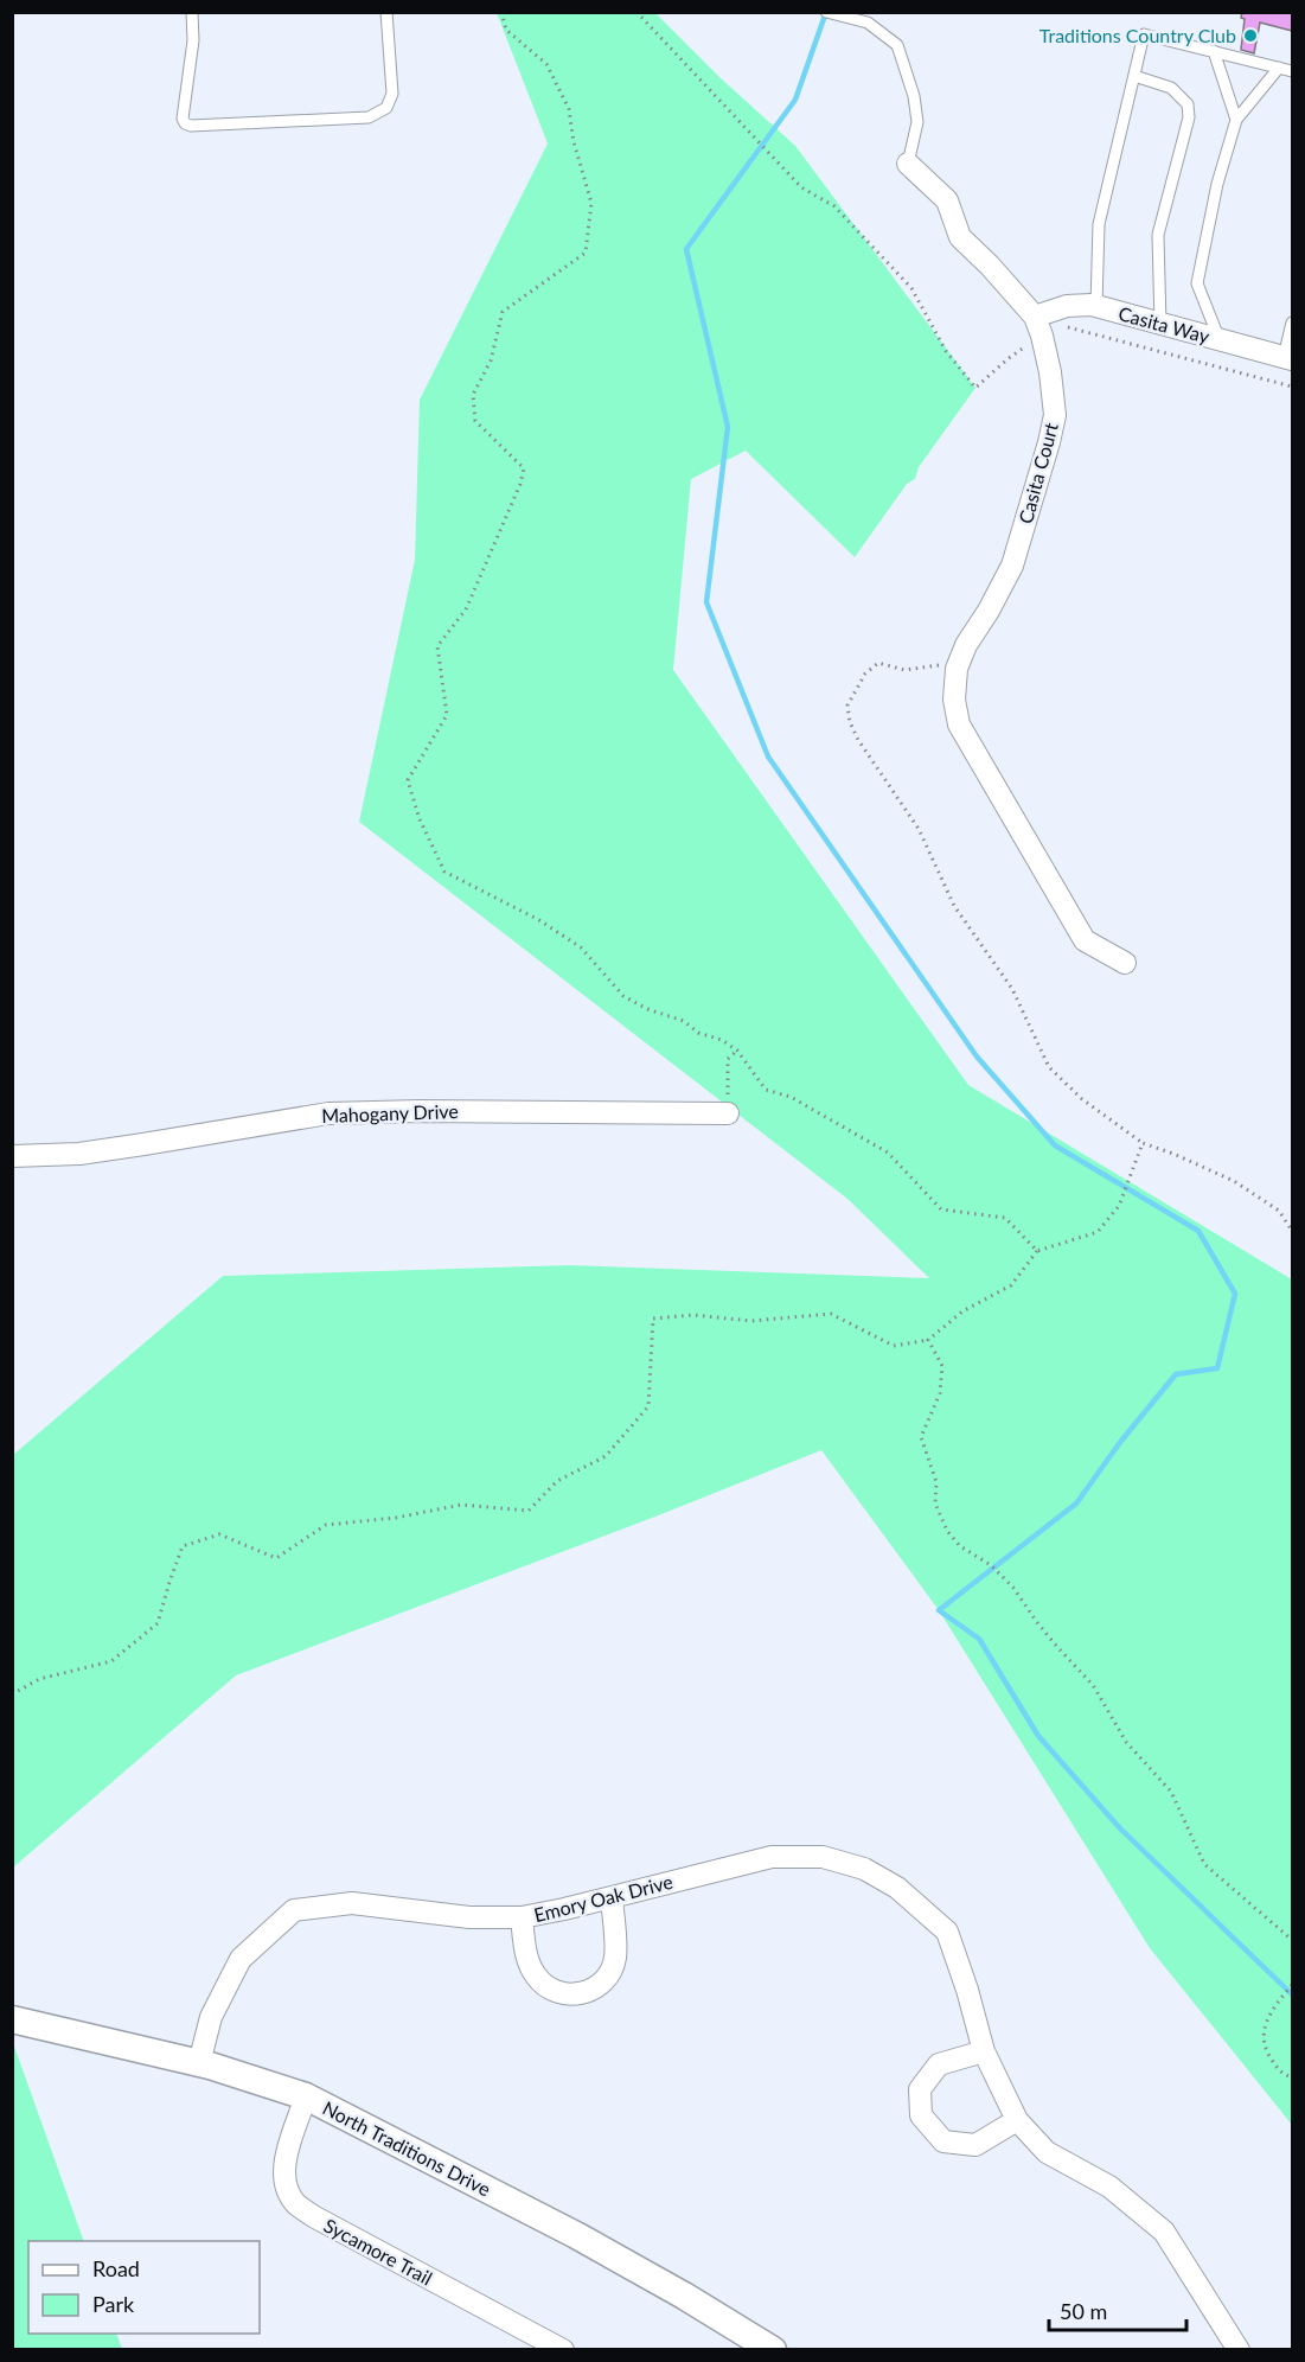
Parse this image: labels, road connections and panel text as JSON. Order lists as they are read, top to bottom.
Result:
{
  "streets": {
    "street": [
      "Casita Way",
      "Casita Court",
      "Mahogany Drive",
      "Emory Oak Drive",
      "North Traditions Drive",
      "Sycamore Trail"
    ]
  },
  "crossings": [
    ["Casita Way", "Casita Court"],
    ["Emory Oak Drive", "North Traditions Drive"],
    ["North Traditions Drive", "Sycamore Trail"]
  ],
  "places": ["Traditions Country Club"],
  "legend": ["Road", "Park"],
  "scale_bar": "50 m"
}
